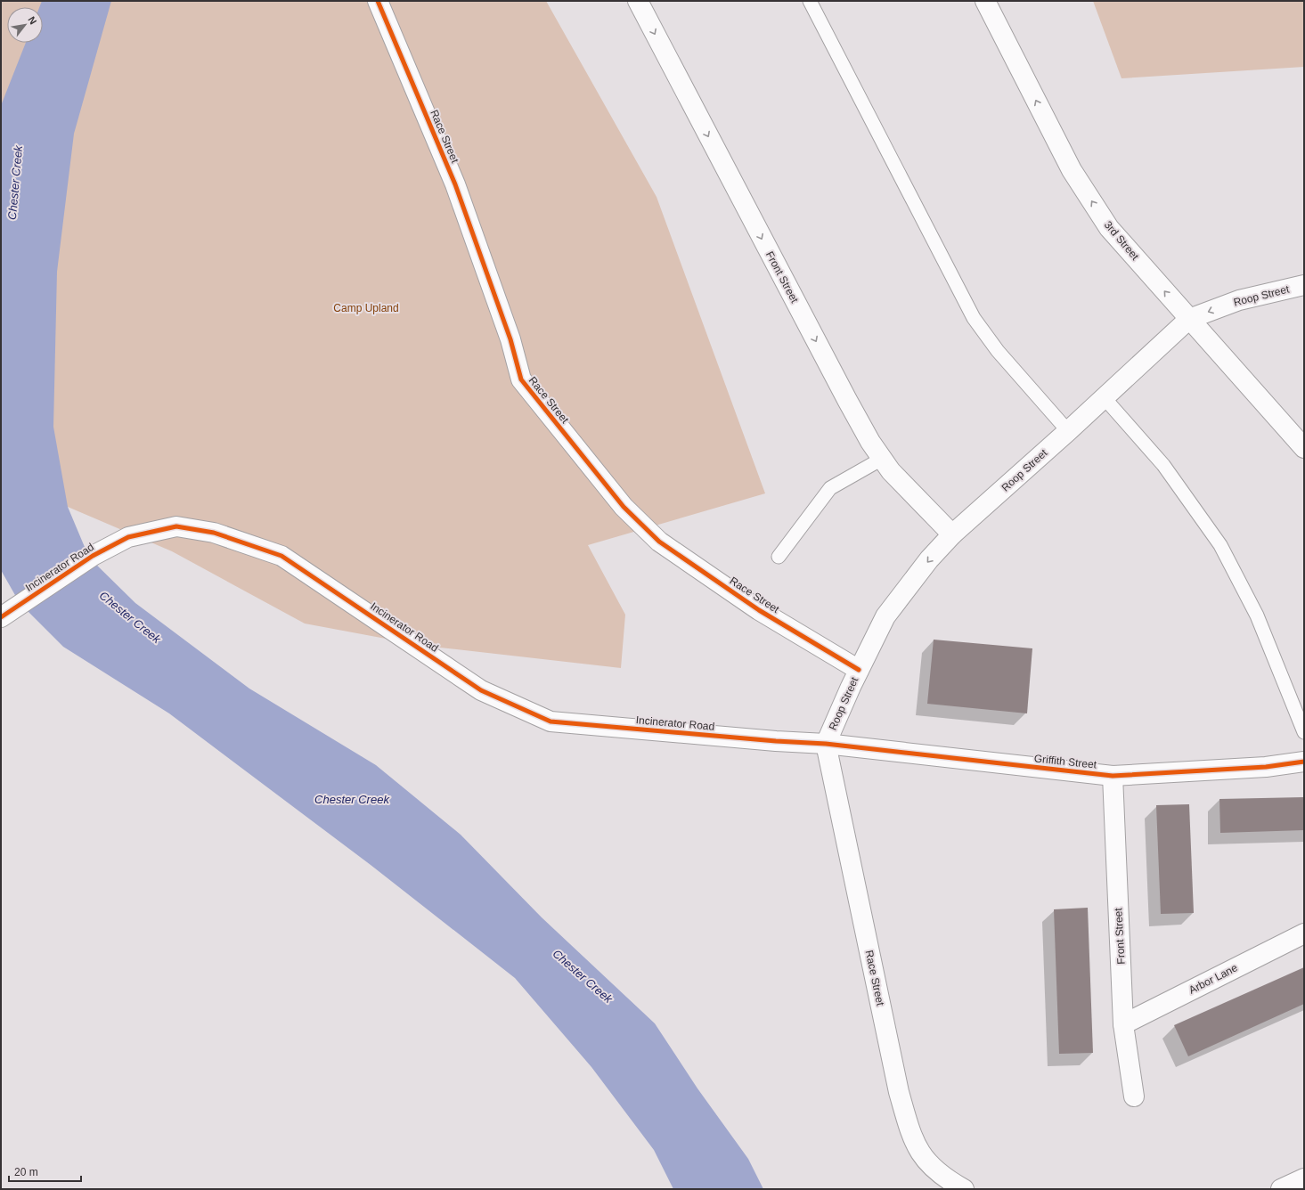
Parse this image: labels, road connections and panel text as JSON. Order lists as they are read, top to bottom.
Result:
{
  "streets": {
    "street": [
      "Race Street",
      "3rd Street",
      "Front Street",
      "Roop Street",
      "Incinerator Road",
      "Griffith Street",
      "Arbor Lane"
    ]
  },
  "crossings": [
    ["Race Street", "Roop Street"],
    ["Race Street", "Incinerator Road"],
    ["Race Street", "Griffith Street"],
    ["3rd Street", "Roop Street"],
    ["Front Street", "Roop Street"],
    ["Front Street", "Griffith Street"],
    ["Front Street", "Arbor Lane"],
    ["Roop Street", "Incinerator Road"],
    ["Roop Street", "Griffith Street"],
    ["Incinerator Road", "Griffith Street"]
  ],
  "one_way": ["3rd Street", "Front Street", "Roop Street"],
  "water": ["Chester Creek"],
  "parks": ["Camp Upland"],
  "scale_bar": "20 m",
  "north": "top right"
}
